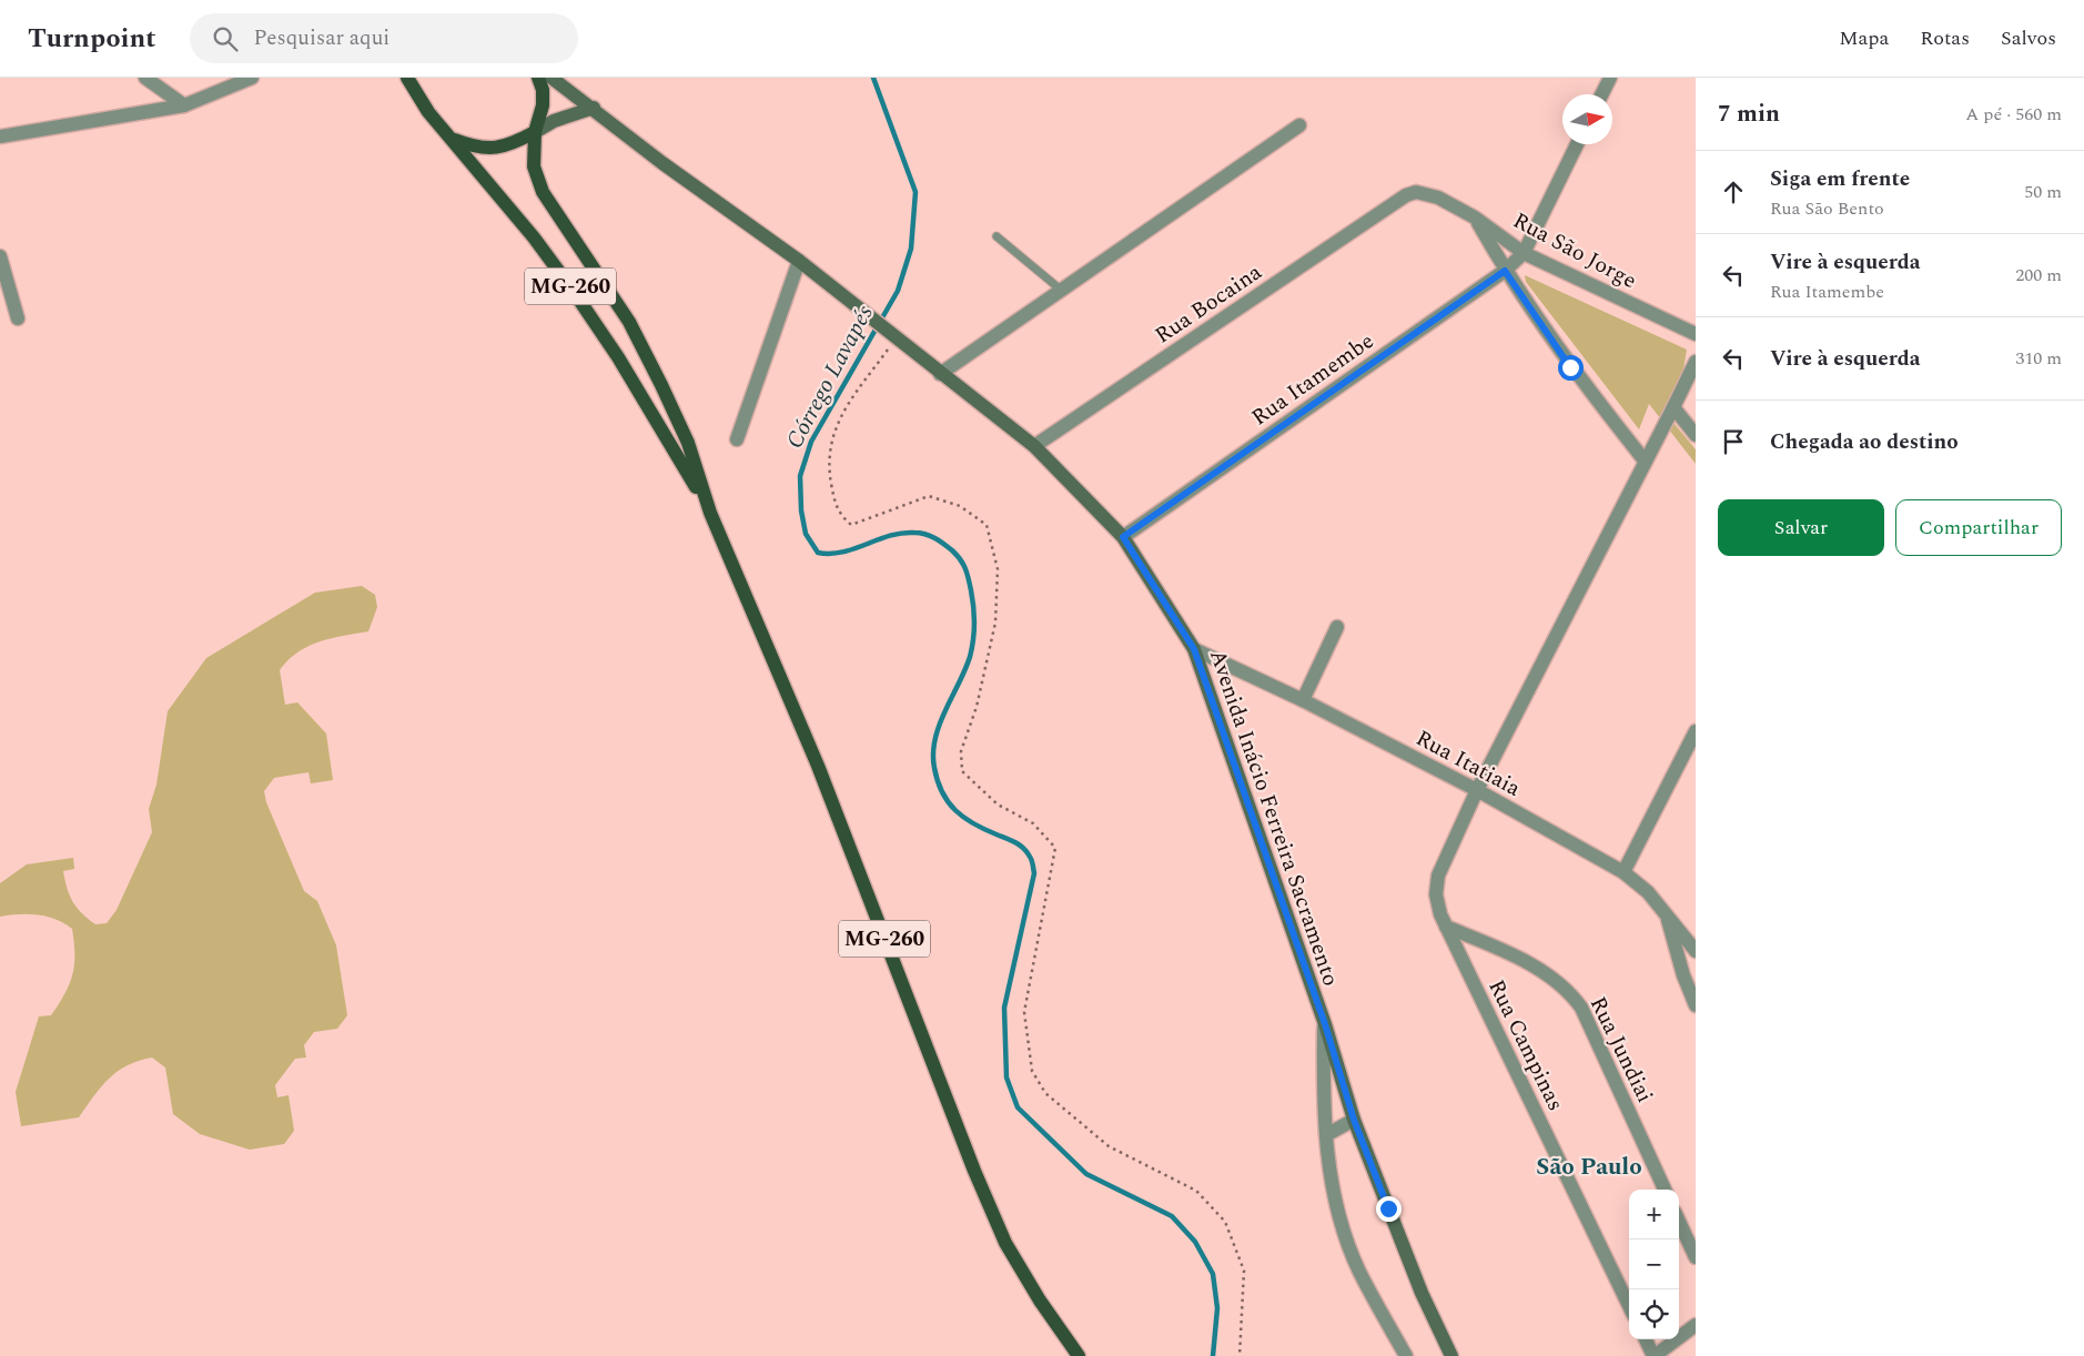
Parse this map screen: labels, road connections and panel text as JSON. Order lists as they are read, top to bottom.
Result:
{
  "streets": {
    "main road": ["MG-260", "Avenida Inácio Ferreira Sacramento"],
    "street": [
      "Rua São Jorge",
      "Rua Bocaina",
      "Rua Itamembe",
      "Rua Itatiaia",
      "Rua Campinas",
      "Rua Jundiai"
    ]
  },
  "crossings": [
    ["Rua São Jorge", "Rua Bocaina"],
    ["Rua São Jorge", "Rua Itamembe"],
    ["Rua Bocaina", "Avenida Inácio Ferreira Sacramento"],
    ["Rua Itamembe", "Avenida Inácio Ferreira Sacramento"],
    ["Rua Itatiaia", "Avenida Inácio Ferreira Sacramento"],
    ["Rua Itatiaia", "Rua Campinas"],
    ["Rua Campinas", "Rua Jundiai"]
  ],
  "districts": ["São Paulo"],
  "water": ["Córrego Lavapés"],
  "north": "right",
  "page": {
    "header": "Turnpoint",
    "search": "Pesquisar aqui",
    "nav": ["Mapa", "Rotas", "Salvos"],
    "heading": ["7 min", "A pé · 560 m"],
    "list": [
      ["Siga em frente", "Rua São Bento", "50 m"],
      ["Vire à esquerda", "Rua Itamembe", "200 m"],
      ["Vire à esquerda", "310 m"],
      "Chegada ao destino"
    ],
    "buttons": ["Salvar", "Compartilhar"],
    "map_buttons": ["+", "−"]
  }
}
